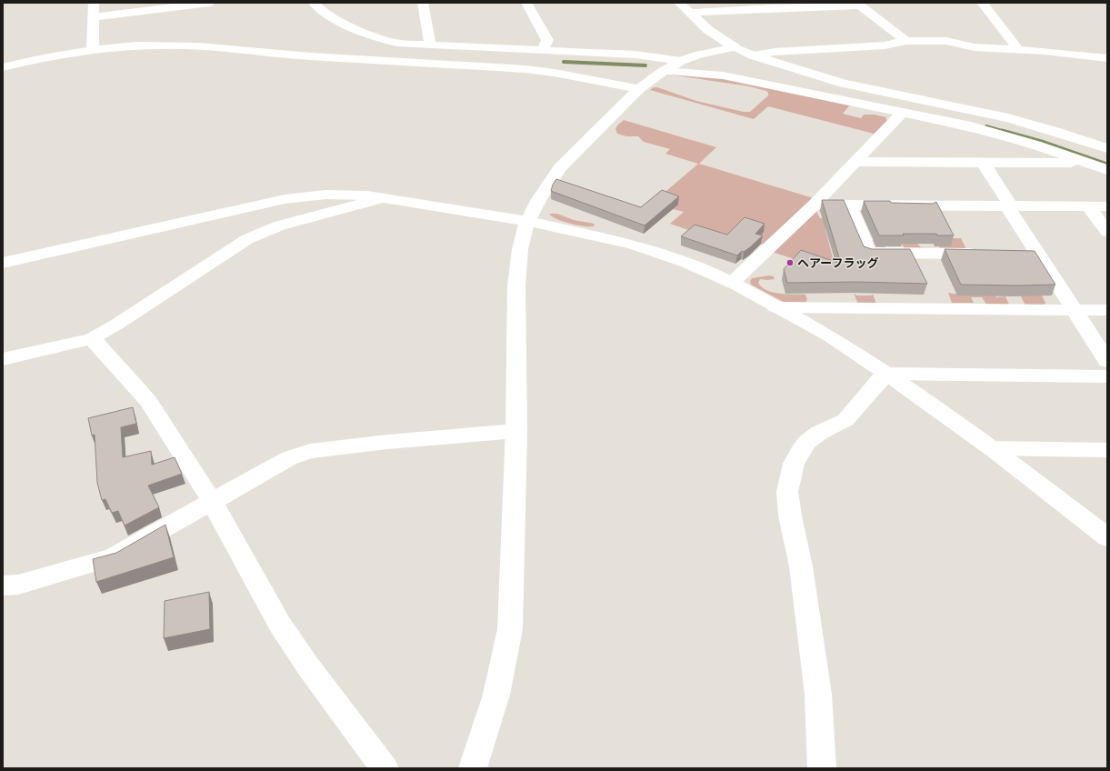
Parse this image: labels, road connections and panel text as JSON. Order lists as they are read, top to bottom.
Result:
{
  "places": ["ヘアーフラッグ"]
}
